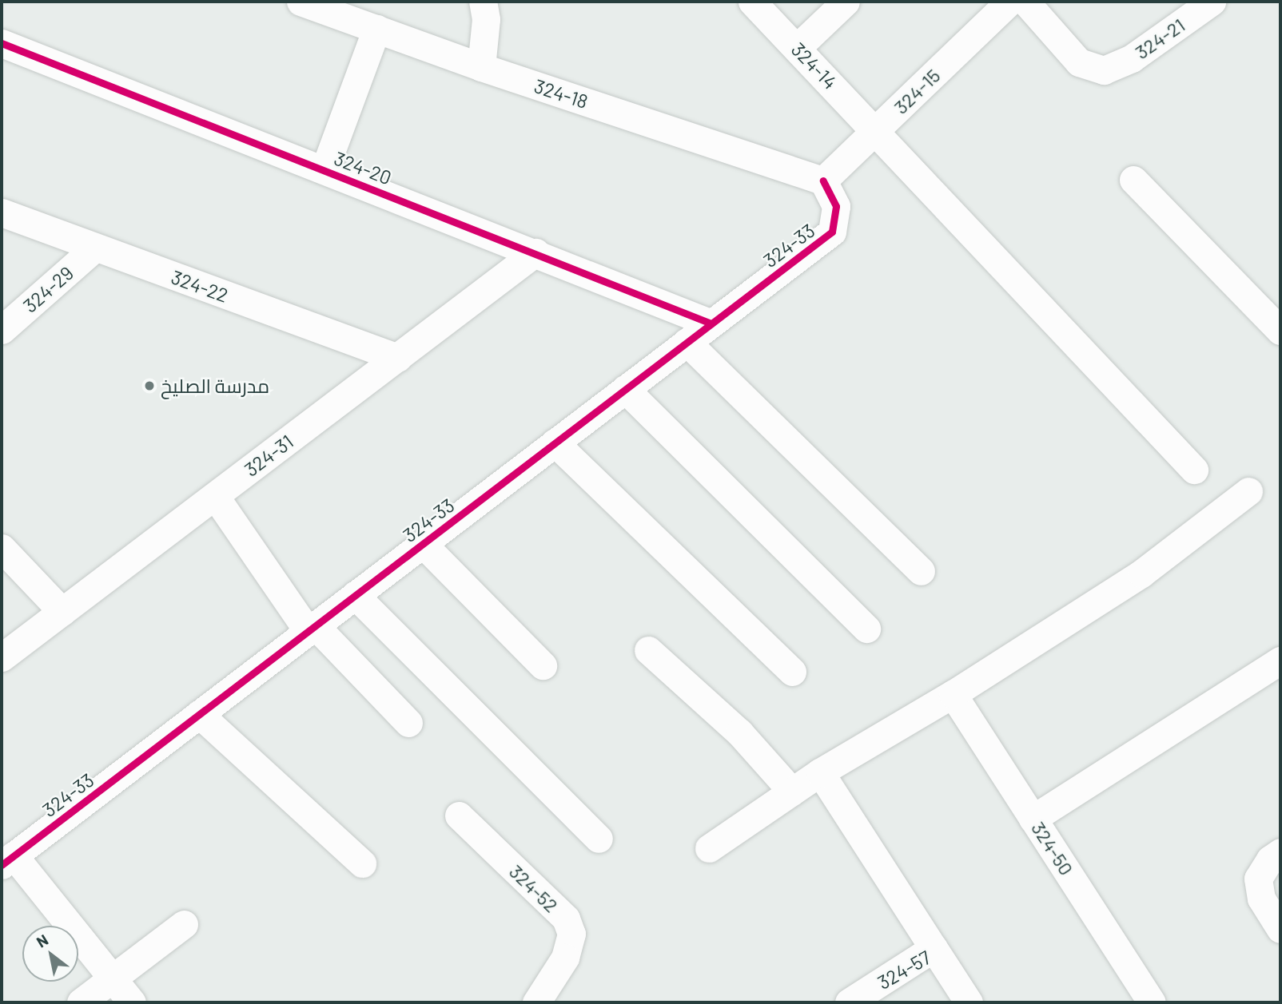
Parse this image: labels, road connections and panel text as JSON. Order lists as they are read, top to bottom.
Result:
{
  "streets": {
    "street": [
      "324-21",
      "324-14",
      "324-15",
      "324-18",
      "324-20",
      "324-33",
      "324-22",
      "324-29",
      "324-31",
      "324-50",
      "324-52",
      "324-57"
    ]
  },
  "crossings": [
    ["324-14", "324-15"],
    ["324-15", "324-18"],
    ["324-15", "324-33"],
    ["324-18", "324-33"],
    ["324-20", "324-33"],
    ["324-20", "324-31"],
    ["324-22", "324-29"],
    ["324-22", "324-31"]
  ],
  "places": ["مدرسة الصليخ"],
  "north": "top left"
}
